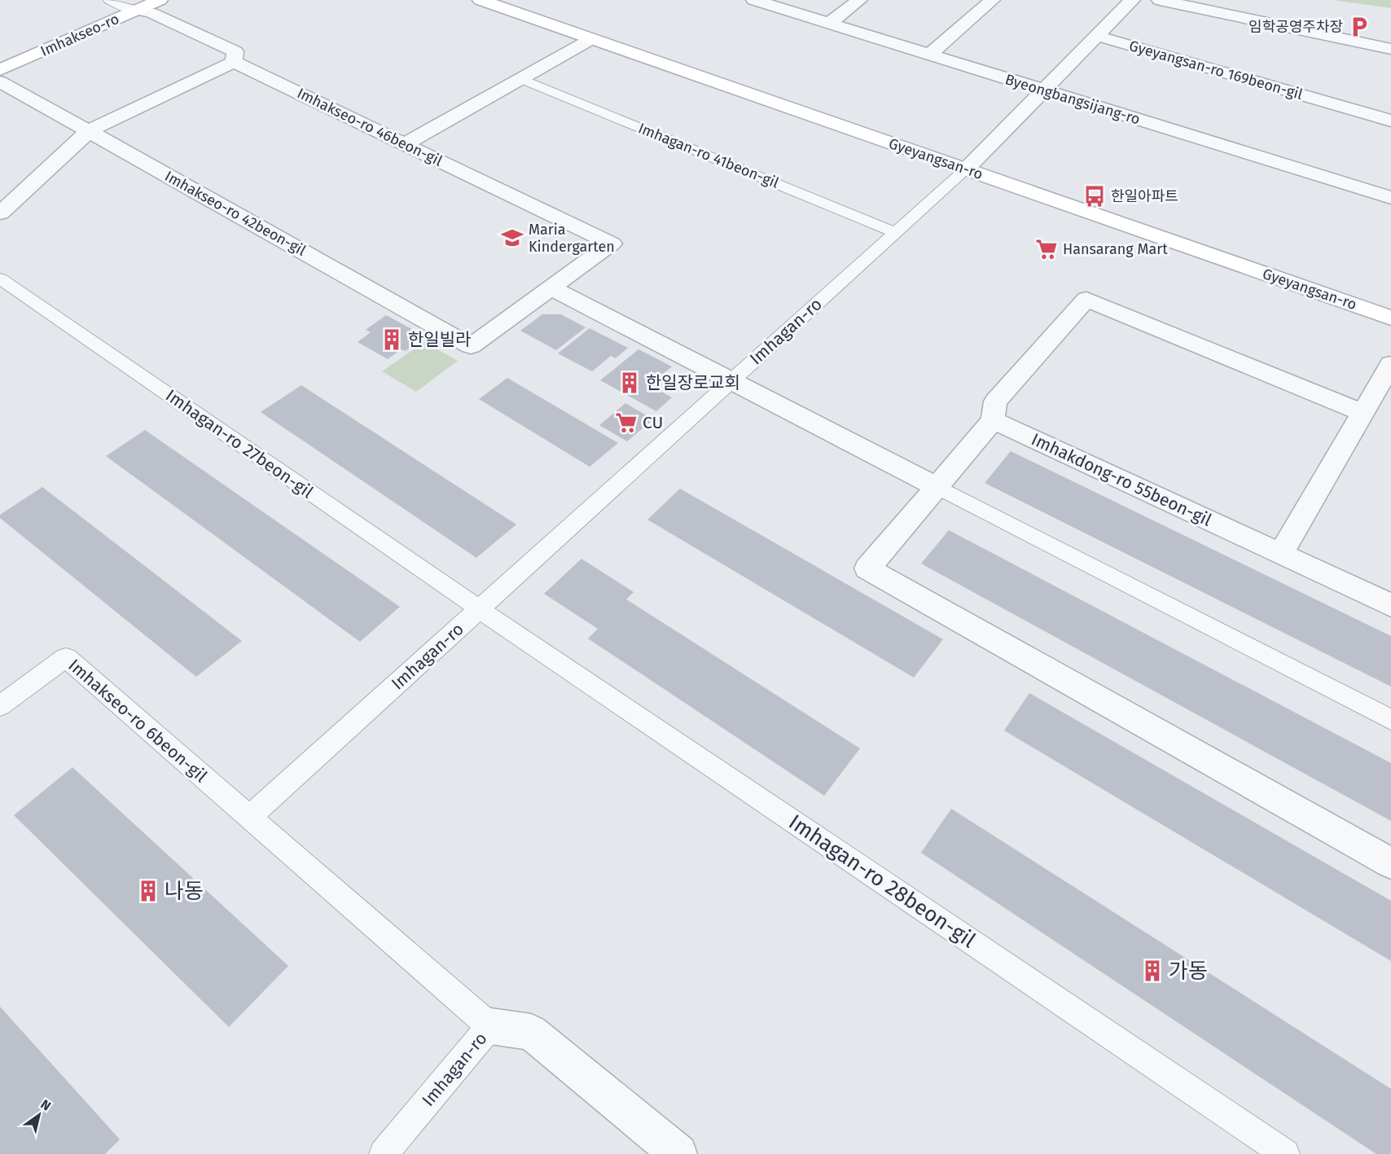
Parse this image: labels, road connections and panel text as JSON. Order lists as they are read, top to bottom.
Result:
{
  "streets": {
    "street": [
      "Imhakseo-ro",
      "Gyeyangsan-ro 169beon-gil",
      "Byeongbangsijang-ro",
      "Imhakseo-ro 46beon-gil",
      "Gyeyangsan-ro",
      "Imhakseo-ro 42beon-gil",
      "Imhakdong-ro 55beon-gil"
    ],
    "lane": [
      "Imhagan-ro 41beon-gil",
      "Imhagan-ro",
      "Imhagan-ro 27beon-gil",
      "Imhakseo-ro 6beon-gil",
      "Imhagan-ro 28beon-gil"
    ]
  },
  "crossings": [
    ["Gyeyangsan-ro 169beon-gil", "Byeongbangsijang-ro"],
    ["Gyeyangsan-ro 169beon-gil", "Gyeyangsan-ro"],
    ["Gyeyangsan-ro 169beon-gil", "Imhagan-ro"],
    ["Imhakseo-ro 46beon-gil", "Imhakseo-ro 42beon-gil"],
    ["Imhagan-ro 41beon-gil", "Imhagan-ro"],
    ["Gyeyangsan-ro", "Imhagan-ro"],
    ["Imhagan-ro", "Imhagan-ro 27beon-gil"],
    ["Imhagan-ro", "Imhakseo-ro 6beon-gil"],
    ["Imhagan-ro", "Imhagan-ro 28beon-gil"],
    ["Imhagan-ro 27beon-gil", "Imhagan-ro 28beon-gil"]
  ],
  "places": {
    "parking": ["임학공영주차장"],
    "bus stop": ["한일아파트"],
    "school or university": ["Maria Kindergarten"],
    "supermarket": ["Hansarang Mart", "CU"],
    "building": [
      "한일빌라",
      "한일장로교회",
      "나동",
      "가동"
    ]
  },
  "north": "top right"
}
